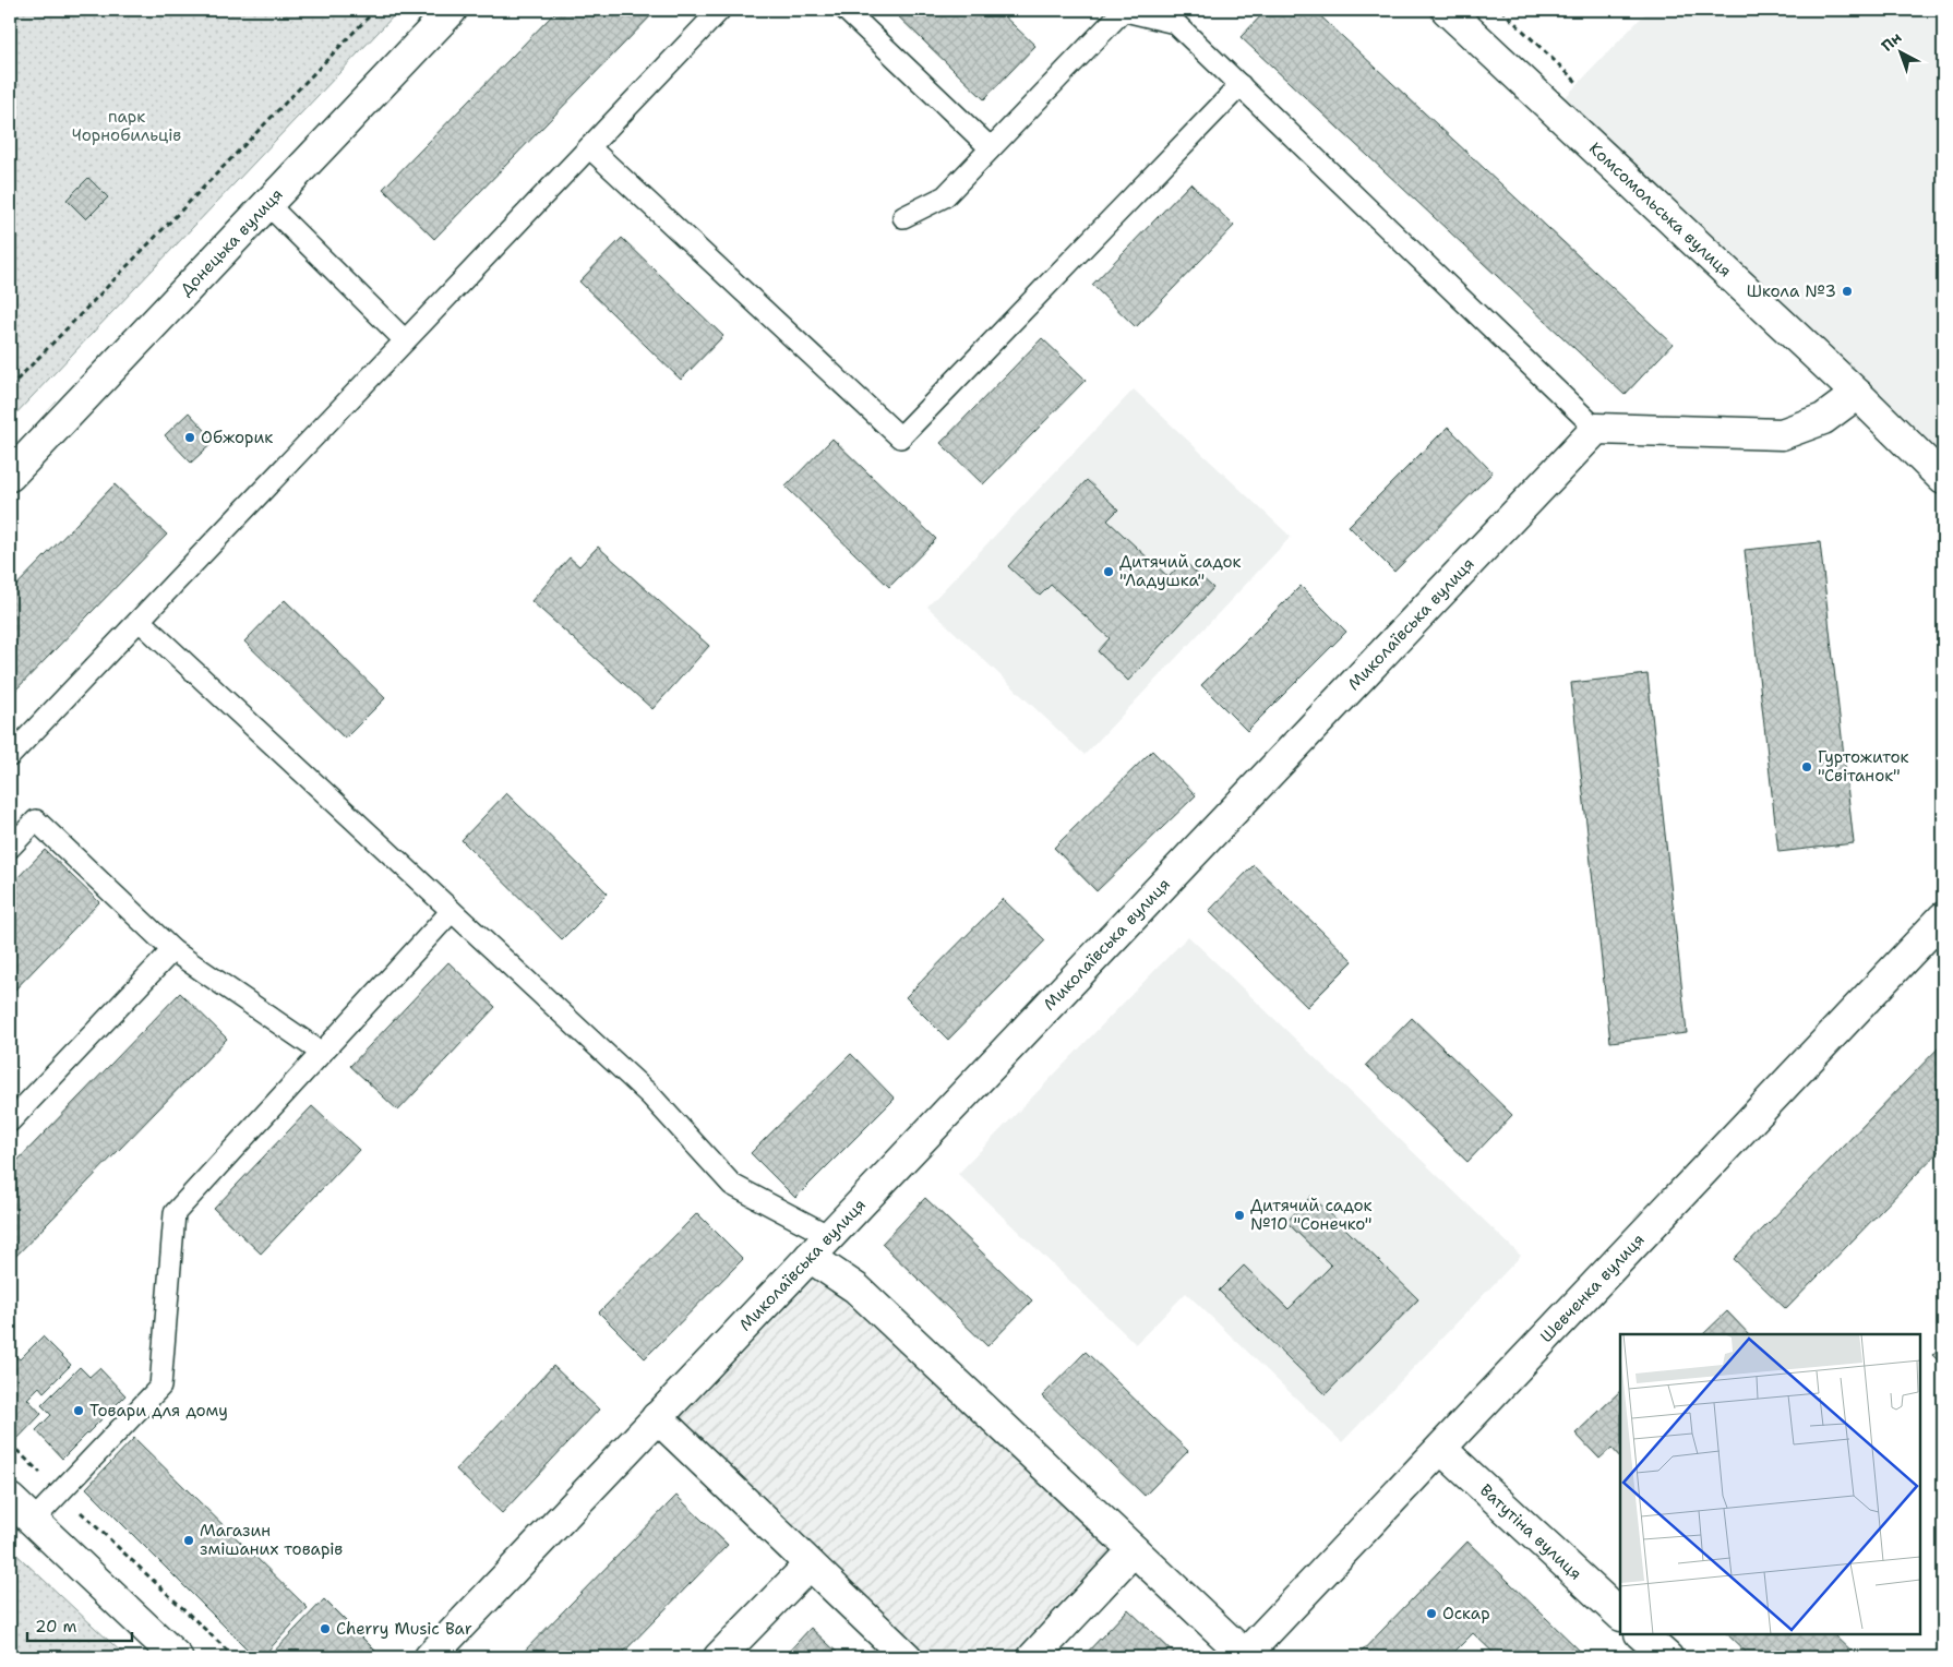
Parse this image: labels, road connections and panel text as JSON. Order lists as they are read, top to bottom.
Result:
{
  "streets": {
    "street": [
      "Комсомольська вулиця",
      "Донецька вулиця",
      "Миколаївська вулиця",
      "Шевченка вулиця",
      "Ватутіна вулиця"
    ]
  },
  "crossings": [
    ["Шевченка вулиця", "Ватутіна вулиця"]
  ],
  "parks": ["парк Чорнобильців"],
  "places": [
    "Школа №3",
    "Обжорик",
    "Дитячий садок \"Ладушка\"",
    "Гуртожиток \"Світанок\"",
    "Дитячий садок №10 \"Сонечко\"",
    "Товари для дому",
    "Магазин змішаних товарів",
    "Оскар",
    "Cherry Music Bar"
  ],
  "scale_bar": "20 m",
  "north": "top left"
}
